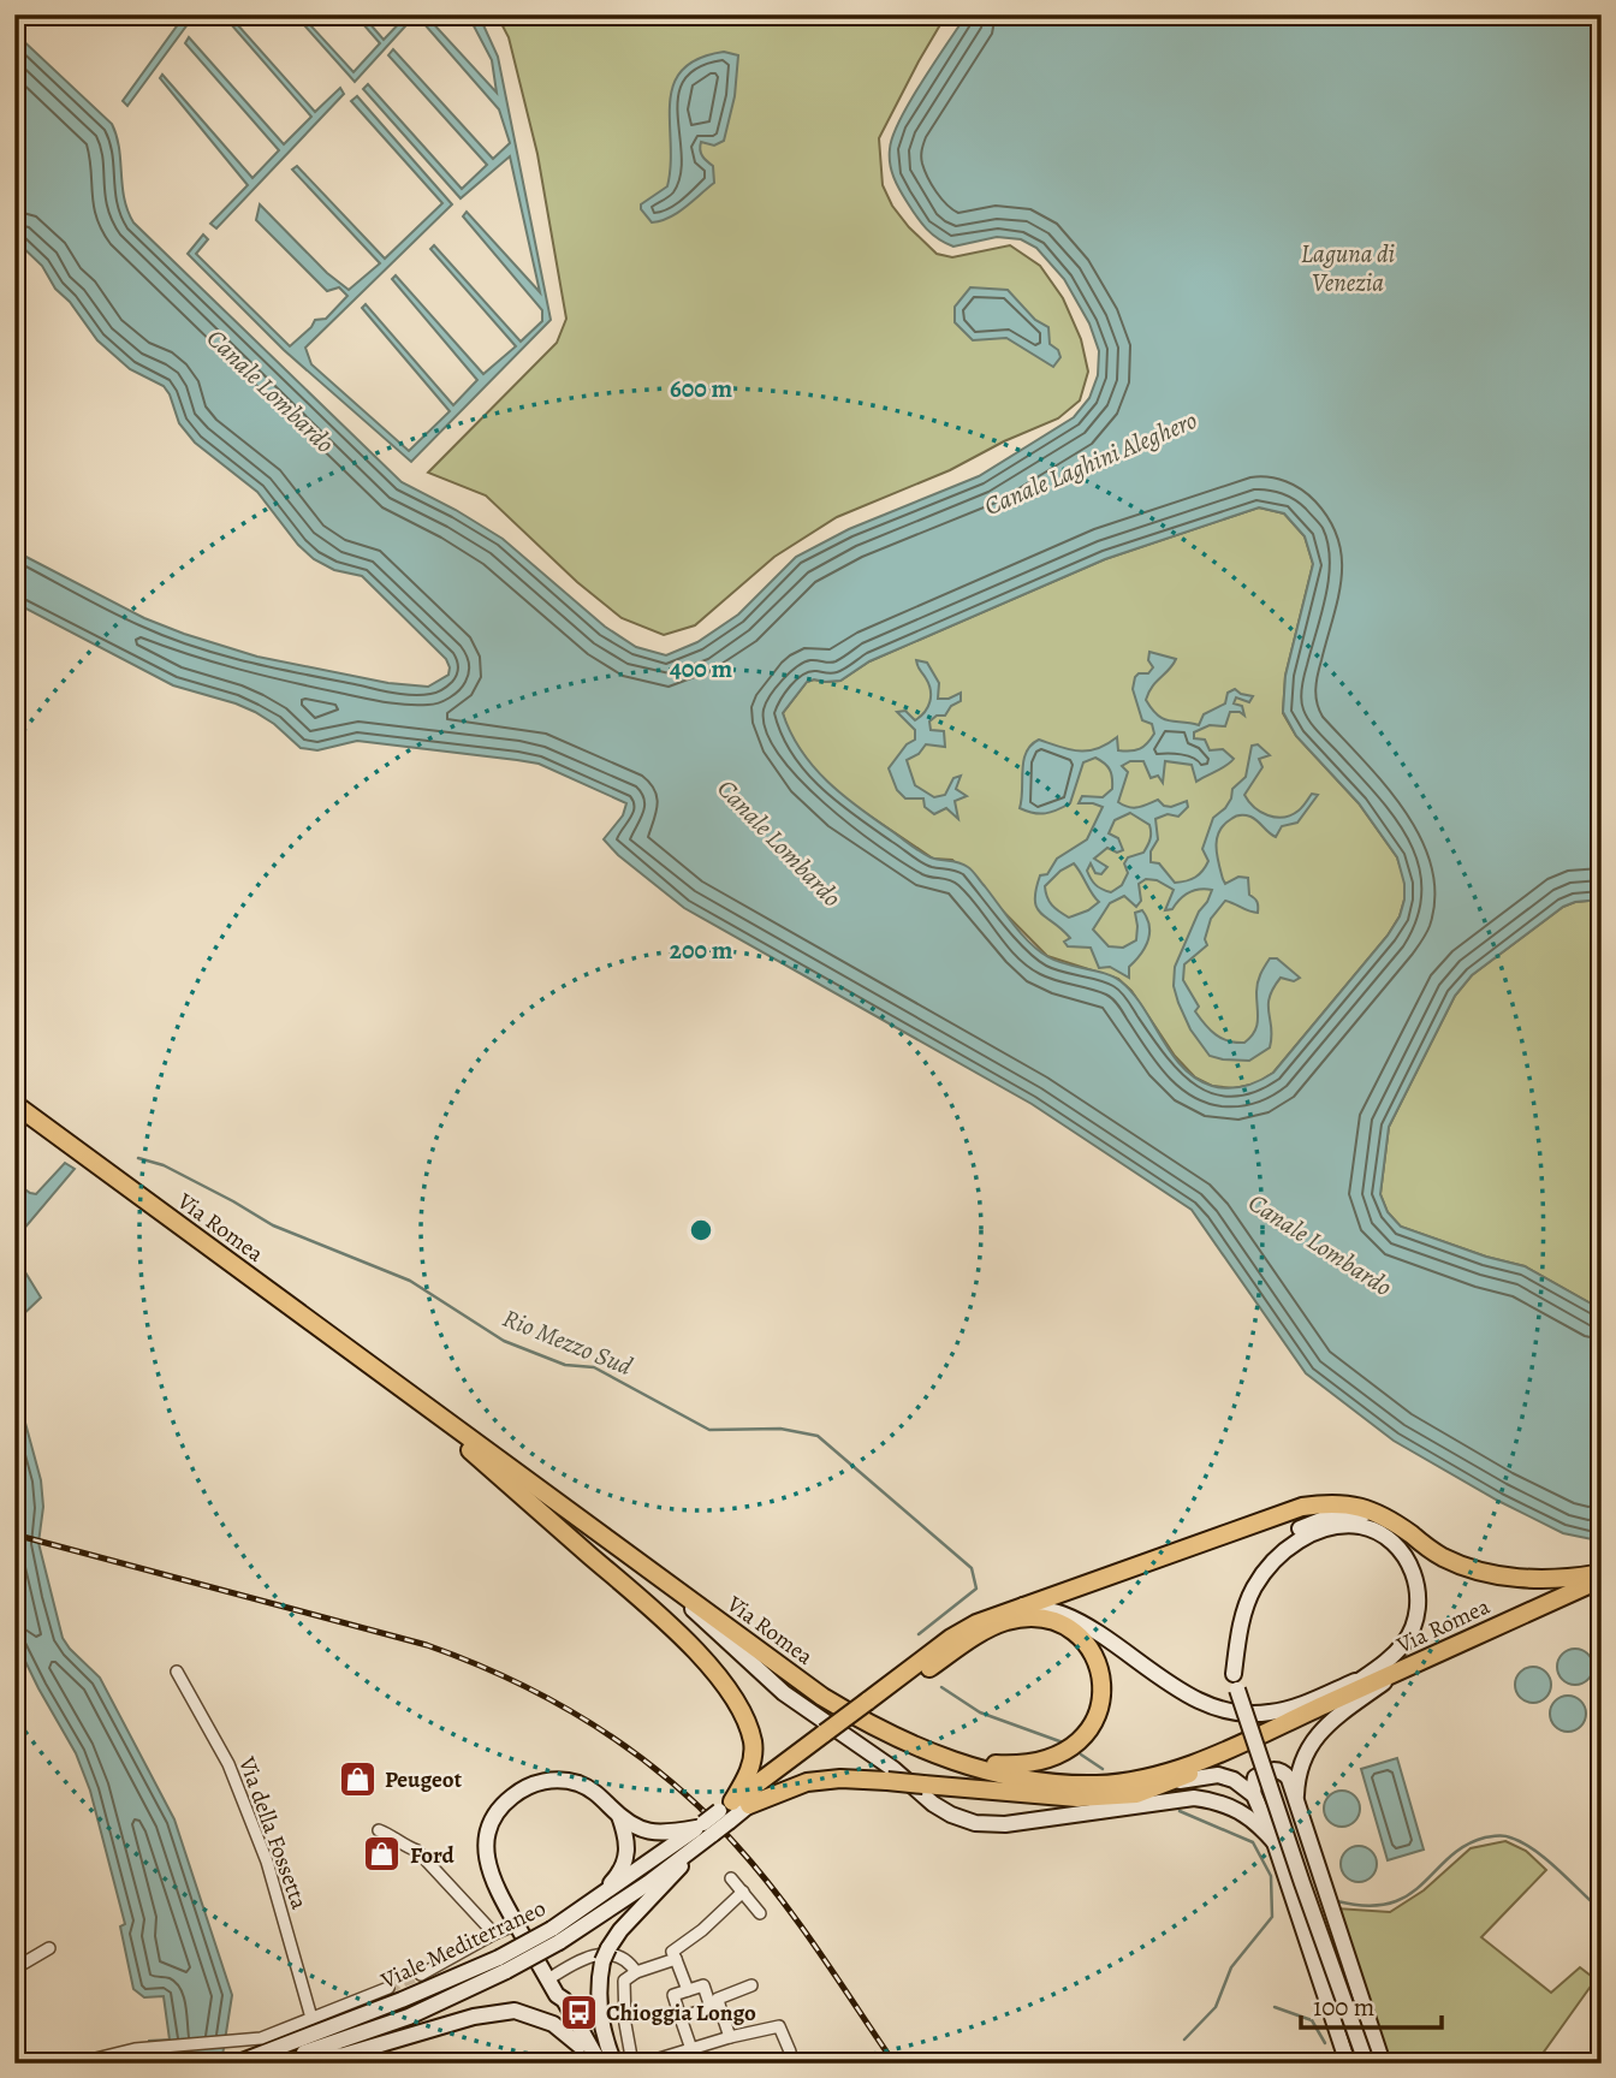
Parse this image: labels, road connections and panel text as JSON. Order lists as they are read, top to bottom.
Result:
{
  "streets": {
    "main road": ["Via Romea", "Viale Mediterraneo"],
    "street": ["Via della Fossetta"]
  },
  "water": [
    "Laguna di Venezia",
    "Canale Lombardo",
    "Canale Laghini Aleghero",
    "Rio Mezzo Sud"
  ],
  "places": {
    "shop": ["Peugeot", "Ford"],
    "bus stop": ["Chioggia Longo"]
  },
  "scale_bar": "100 m",
  "rings": ["600 m", "400 m", "200 m"]
}
